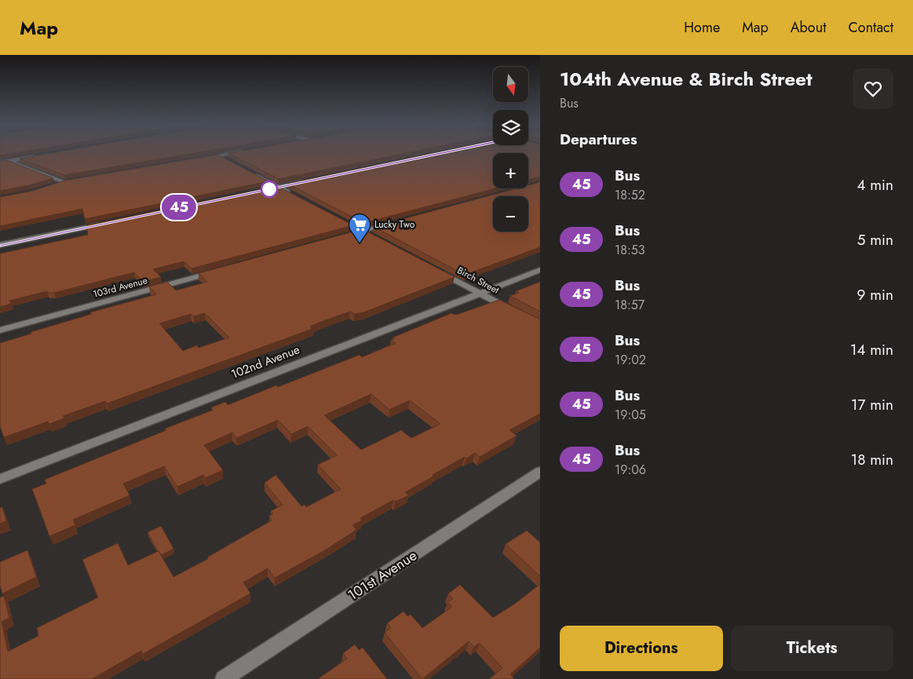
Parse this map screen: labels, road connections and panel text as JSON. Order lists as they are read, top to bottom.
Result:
{
  "streets": {
    "street": [
      "Birch Street",
      "103rd Avenue",
      "102nd Avenue",
      "101st Avenue"
    ]
  },
  "crossings": [
    ["Birch Street", "102nd Avenue"]
  ],
  "places": {
    "supermarket": ["Lucky Two"]
  },
  "lines": ["bus line 45"],
  "north": "bottom",
  "page": {
    "header": "Map",
    "nav": [
      "Home",
      "Map",
      "About",
      "Contact"
    ],
    "on_map": "45",
    "heading": [
      ["104th Avenue & Birch Street", "Bus"],
      "Departures"
    ],
    "map_buttons": ["+", "−"],
    "list": [
      {
        "mark": "45",
        "name": "Bus",
        "note": "18:52",
        "value": "4 min"
      },
      {
        "mark": "45",
        "name": "Bus",
        "note": "18:53",
        "value": "5 min"
      },
      {
        "mark": "45",
        "name": "Bus",
        "note": "18:57",
        "value": "9 min"
      },
      {
        "mark": "45",
        "name": "Bus",
        "note": "19:02",
        "value": "14 min"
      },
      {
        "mark": "45",
        "name": "Bus",
        "note": "19:05",
        "value": "17 min"
      },
      {
        "mark": "45",
        "name": "Bus",
        "note": "19:06",
        "value": "18 min"
      }
    ],
    "buttons": ["Directions", "Tickets"]
  }
}
